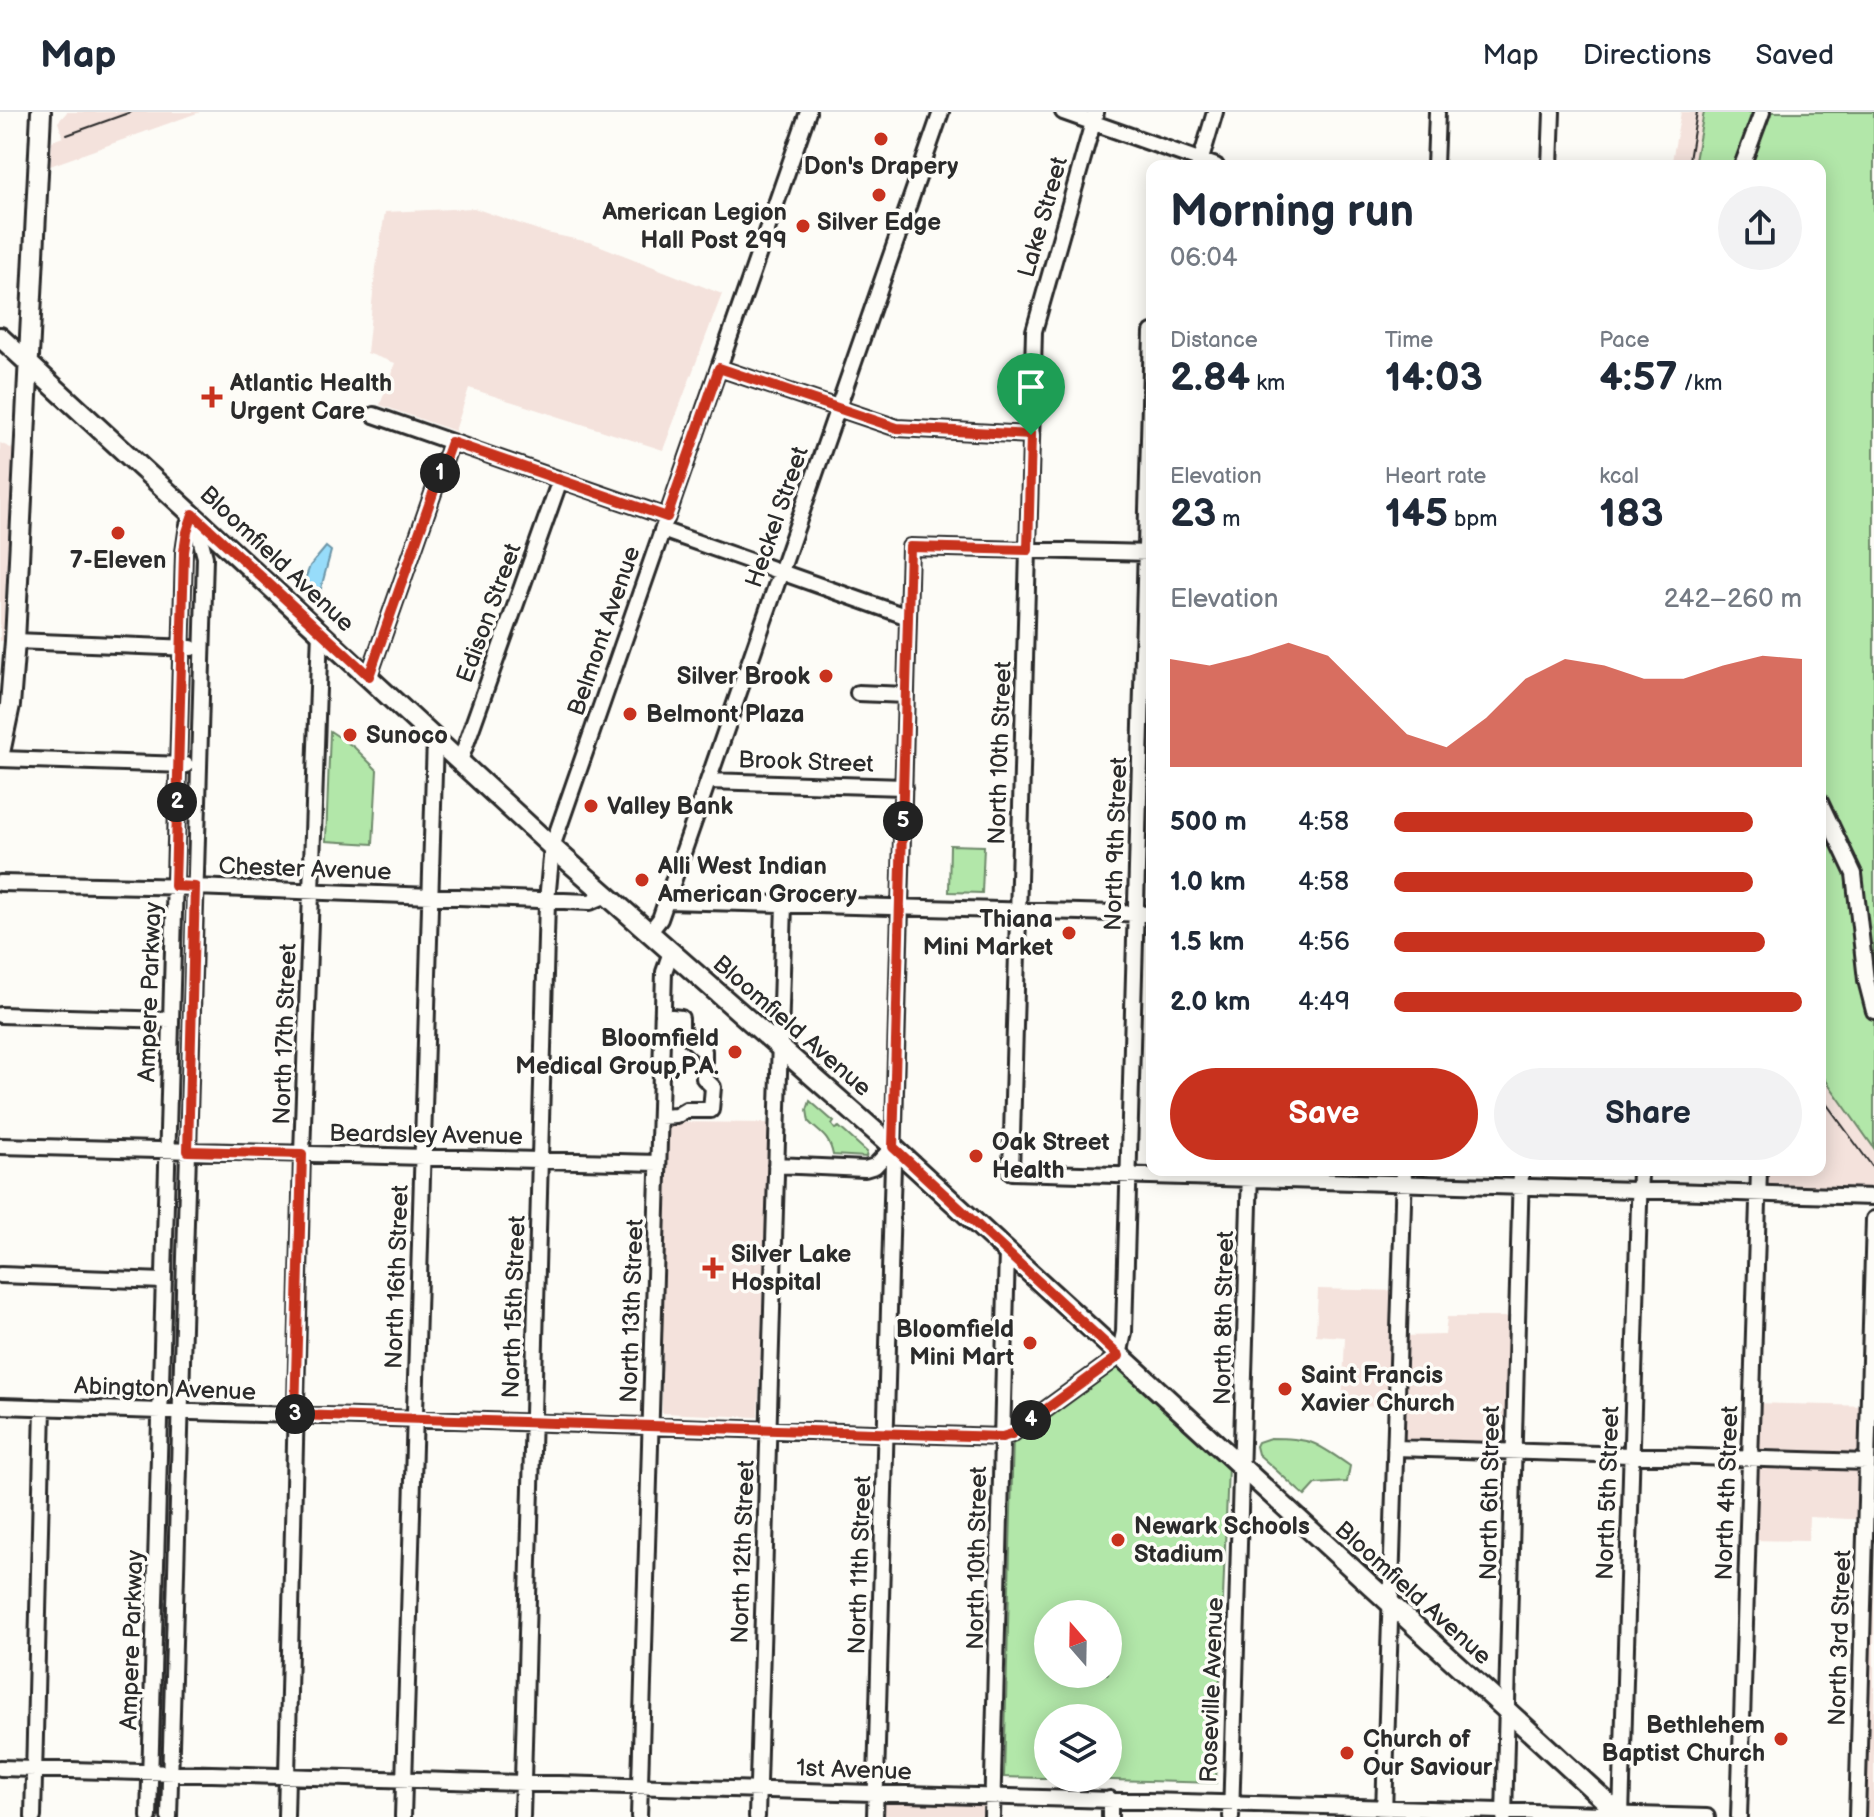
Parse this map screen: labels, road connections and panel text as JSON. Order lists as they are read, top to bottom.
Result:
{
  "streets": {
    "main road": ["Bloomfield Avenue"],
    "street": [
      "Lake Street",
      "Heckel Street",
      "Edison Street",
      "Belmont Avenue",
      "North 10th Street",
      "Brook Street",
      "North 9th Street",
      "Chester Avenue",
      "Ampere Parkway",
      "North 17th Street",
      "Beardsley Avenue",
      "North 16th Street",
      "North 15th Street",
      "North 13th Street",
      "North 8th Street",
      "Abington Avenue",
      "North 6th Street",
      "North 5th Street",
      "North 4th Street",
      "North 12th Street",
      "North 11th Street",
      "North 3rd Street",
      "Roseville Avenue",
      "1st Avenue"
    ]
  },
  "crossings": [
    ["Lake Street", "North 10th Street"],
    ["Heckel Street", "Bloomfield Avenue"],
    ["Heckel Street", "Brook Street"],
    ["Bloomfield Avenue", "Edison Street"],
    ["Bloomfield Avenue", "Belmont Avenue"],
    ["Bloomfield Avenue", "North 10th Street"],
    ["Bloomfield Avenue", "North 9th Street"],
    ["Bloomfield Avenue", "Chester Avenue"],
    ["Bloomfield Avenue", "Ampere Parkway"],
    ["Bloomfield Avenue", "North 17th Street"],
    ["Bloomfield Avenue", "North 16th Street"],
    ["Bloomfield Avenue", "North 15th Street"],
    ["Bloomfield Avenue", "North 13th Street"],
    ["Bloomfield Avenue", "North 8th Street"],
    ["Bloomfield Avenue", "North 6th Street"],
    ["Bloomfield Avenue", "North 5th Street"],
    ["Bloomfield Avenue", "North 12th Street"],
    ["Bloomfield Avenue", "North 11th Street"],
    ["Bloomfield Avenue", "Roseville Avenue"],
    ["Bloomfield Avenue", "1st Avenue"],
    ["Belmont Avenue", "North 15th Street"],
    ["North 10th Street", "North 9th Street"],
    ["North 10th Street", "Abington Avenue"],
    ["North 10th Street", "North 11th Street"],
    ["North 10th Street", "1st Avenue"],
    ["Brook Street", "North 11th Street"],
    ["Chester Avenue", "Ampere Parkway"],
    ["Chester Avenue", "North 17th Street"],
    ["Chester Avenue", "North 16th Street"],
    ["Chester Avenue", "North 15th Street"],
    ["Ampere Parkway", "Beardsley Avenue"],
    ["Ampere Parkway", "Abington Avenue"],
    ["Ampere Parkway", "1st Avenue"],
    ["North 17th Street", "Beardsley Avenue"],
    ["North 17th Street", "Abington Avenue"],
    ["North 17th Street", "1st Avenue"],
    ["Beardsley Avenue", "North 16th Street"],
    ["Beardsley Avenue", "North 15th Street"],
    ["Beardsley Avenue", "North 13th Street"],
    ["North 16th Street", "Abington Avenue"],
    ["North 16th Street", "1st Avenue"],
    ["North 15th Street", "Abington Avenue"],
    ["North 15th Street", "1st Avenue"],
    ["North 13th Street", "Abington Avenue"],
    ["North 13th Street", "1st Avenue"],
    ["North 8th Street", "Roseville Avenue"],
    ["Abington Avenue", "North 12th Street"],
    ["Abington Avenue", "North 11th Street"],
    ["North 6th Street", "1st Avenue"],
    ["North 5th Street", "1st Avenue"],
    ["North 12th Street", "1st Avenue"],
    ["North 11th Street", "1st Avenue"],
    ["Roseville Avenue", "1st Avenue"]
  ],
  "places": {
    "other": [
      "Don's Drapery",
      "Silver Edge",
      "American Legion Hall Post 299",
      "7-Eleven",
      "Silver Brook",
      "Belmont Plaza",
      "Sunoco",
      "Valley Bank",
      "Alli West Indian American Grocery",
      "Thiana Mini Market",
      "Bloomfield Medical Group,P.A.",
      "Oak Street Health",
      "Bloomfield Mini Mart",
      "Saint Francis Xavier Church",
      "Newark Schools Stadium",
      "Bethlehem Baptist Church",
      "Church of Our Saviour"
    ],
    "health": ["Atlantic Health Urgent Care", "Silver Lake Hospital"]
  },
  "north": "top",
  "page": {
    "header": "Map",
    "nav": ["Map", "Directions", "Saved"],
    "heading": ["Morning run", "06:04"],
    "stats": [
      ["Distance", "2.84 km"],
      ["Time", "14:03"],
      ["Pace", "4:57 /km"],
      ["Elevation", "23 m"],
      ["Heart rate", "145 bpm"],
      ["kcal", "183"]
    ],
    "pins": [
      "1",
      "2",
      "5",
      "3",
      "4"
    ],
    "chart": ["Elevation", "242–260 m"],
    "list": [
      {
        "name": "500 m",
        "note": "4:58"
      },
      {
        "name": "1.0 km",
        "note": "4:58"
      },
      {
        "name": "1.5 km",
        "note": "4:56"
      },
      {
        "name": "2.0 km",
        "note": "4:49"
      }
    ],
    "buttons": ["Save", "Share"]
  }
}
